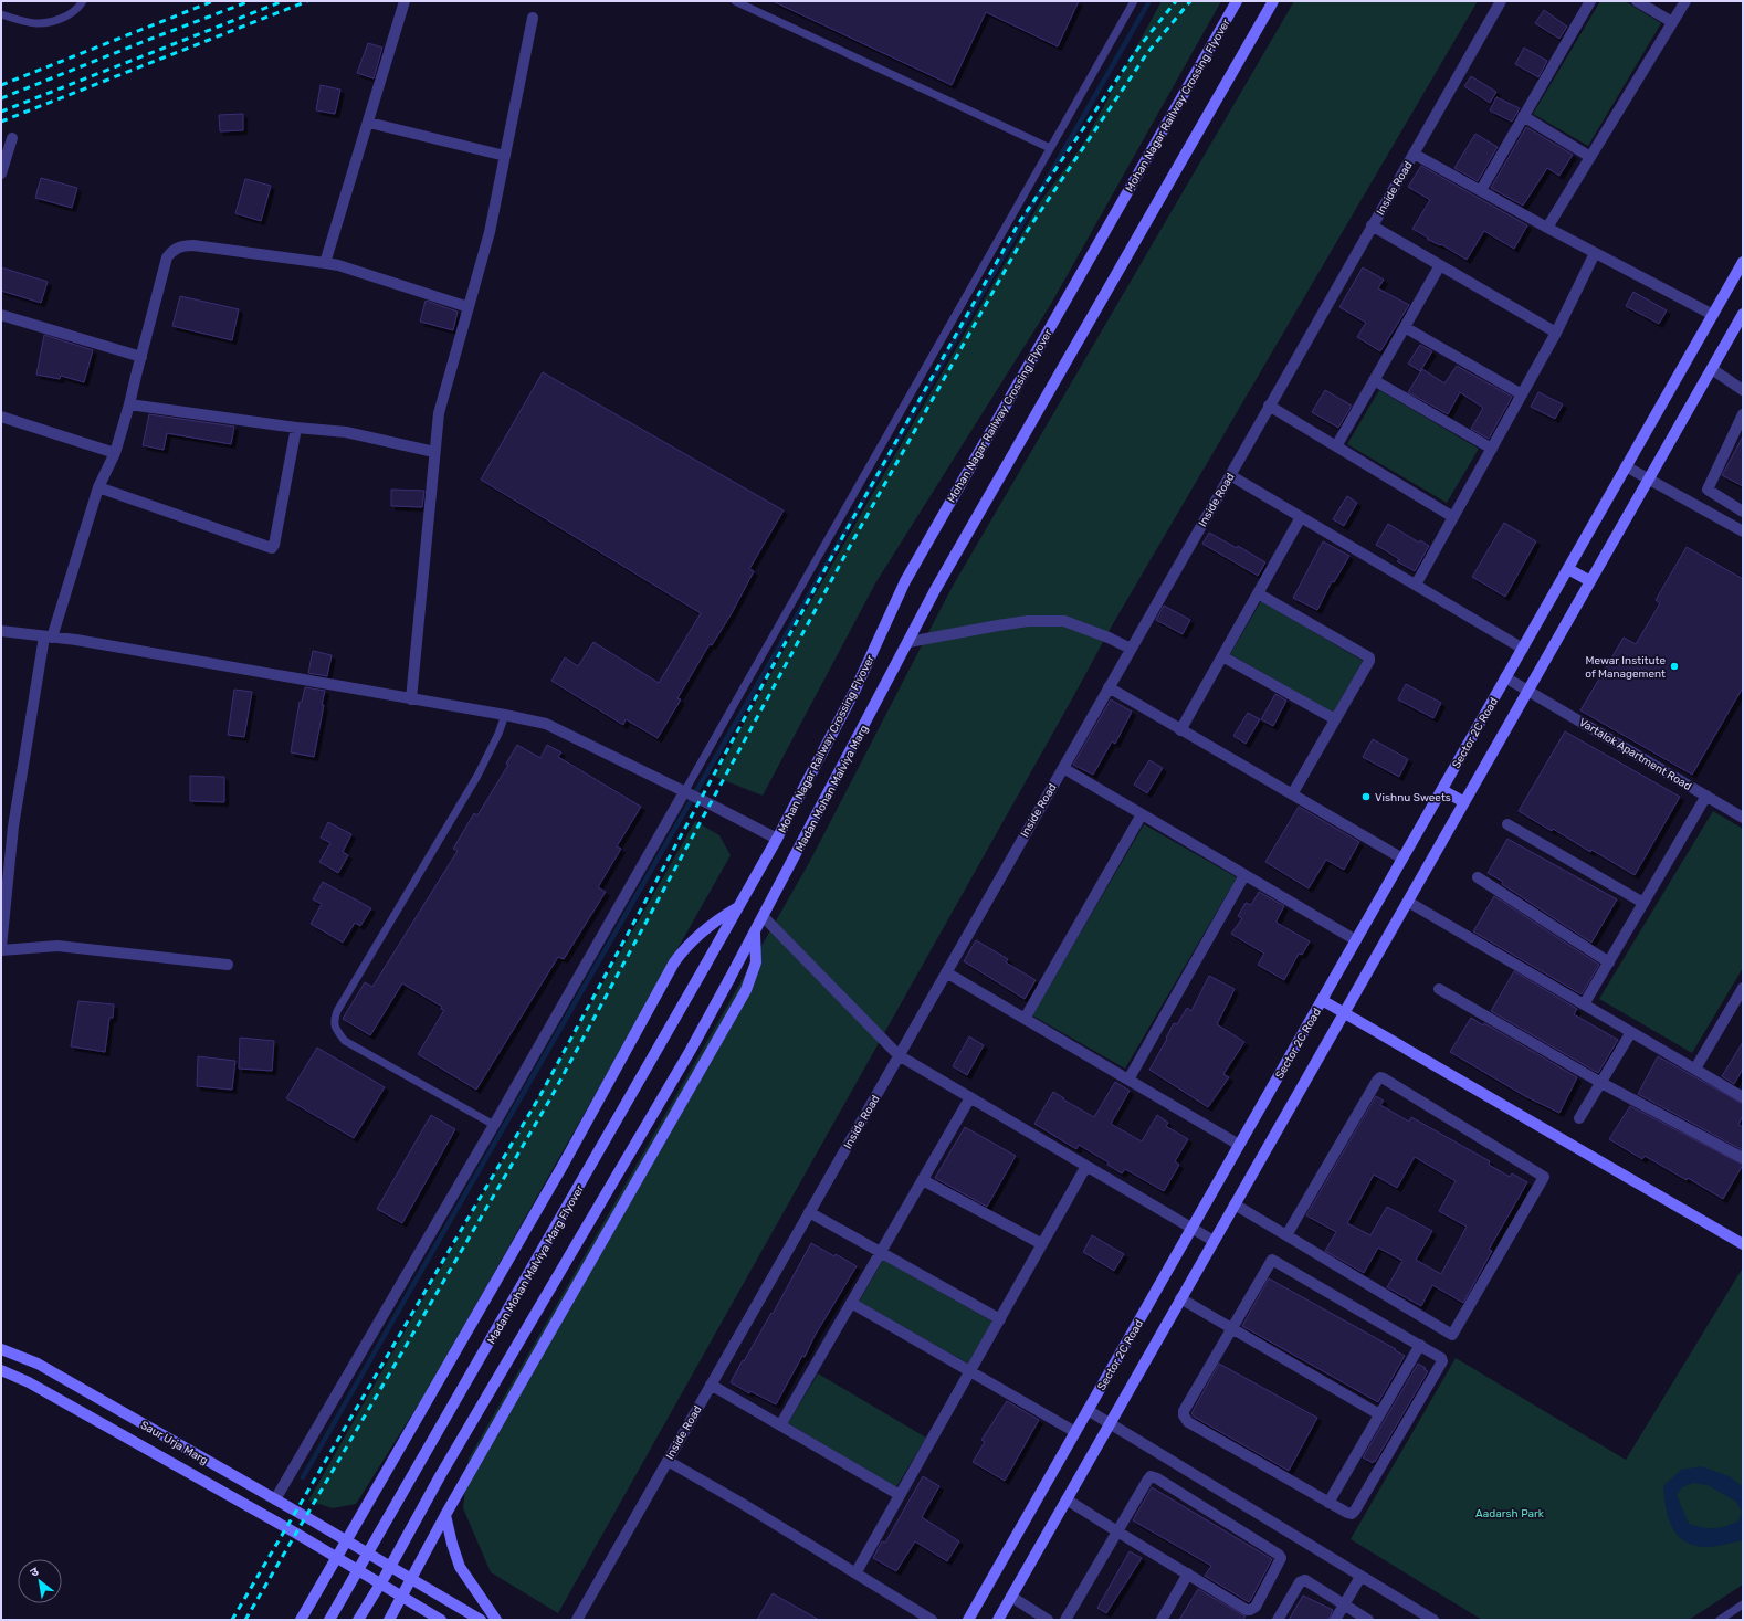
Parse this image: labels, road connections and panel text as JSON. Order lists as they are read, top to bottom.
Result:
{
  "streets": {
    "main road": [
      "Mohan Nagar Railway Crossing Flyover",
      "Sector 2C Road",
      "Madan Mohan Malviya Marg",
      "Madan Mohan Malviya Marg Flyover",
      "Saur Urja Marg"
    ],
    "street": ["Inside Road", "Vartalok Apartment Road"]
  },
  "crossings": [
    ["Sector 2C Road", "Vartalok Apartment Road"]
  ],
  "parks": ["Aadarsh Park"],
  "places": ["Mewar Institute of Management", "Vishnu Sweets"],
  "north": "top left"
}
